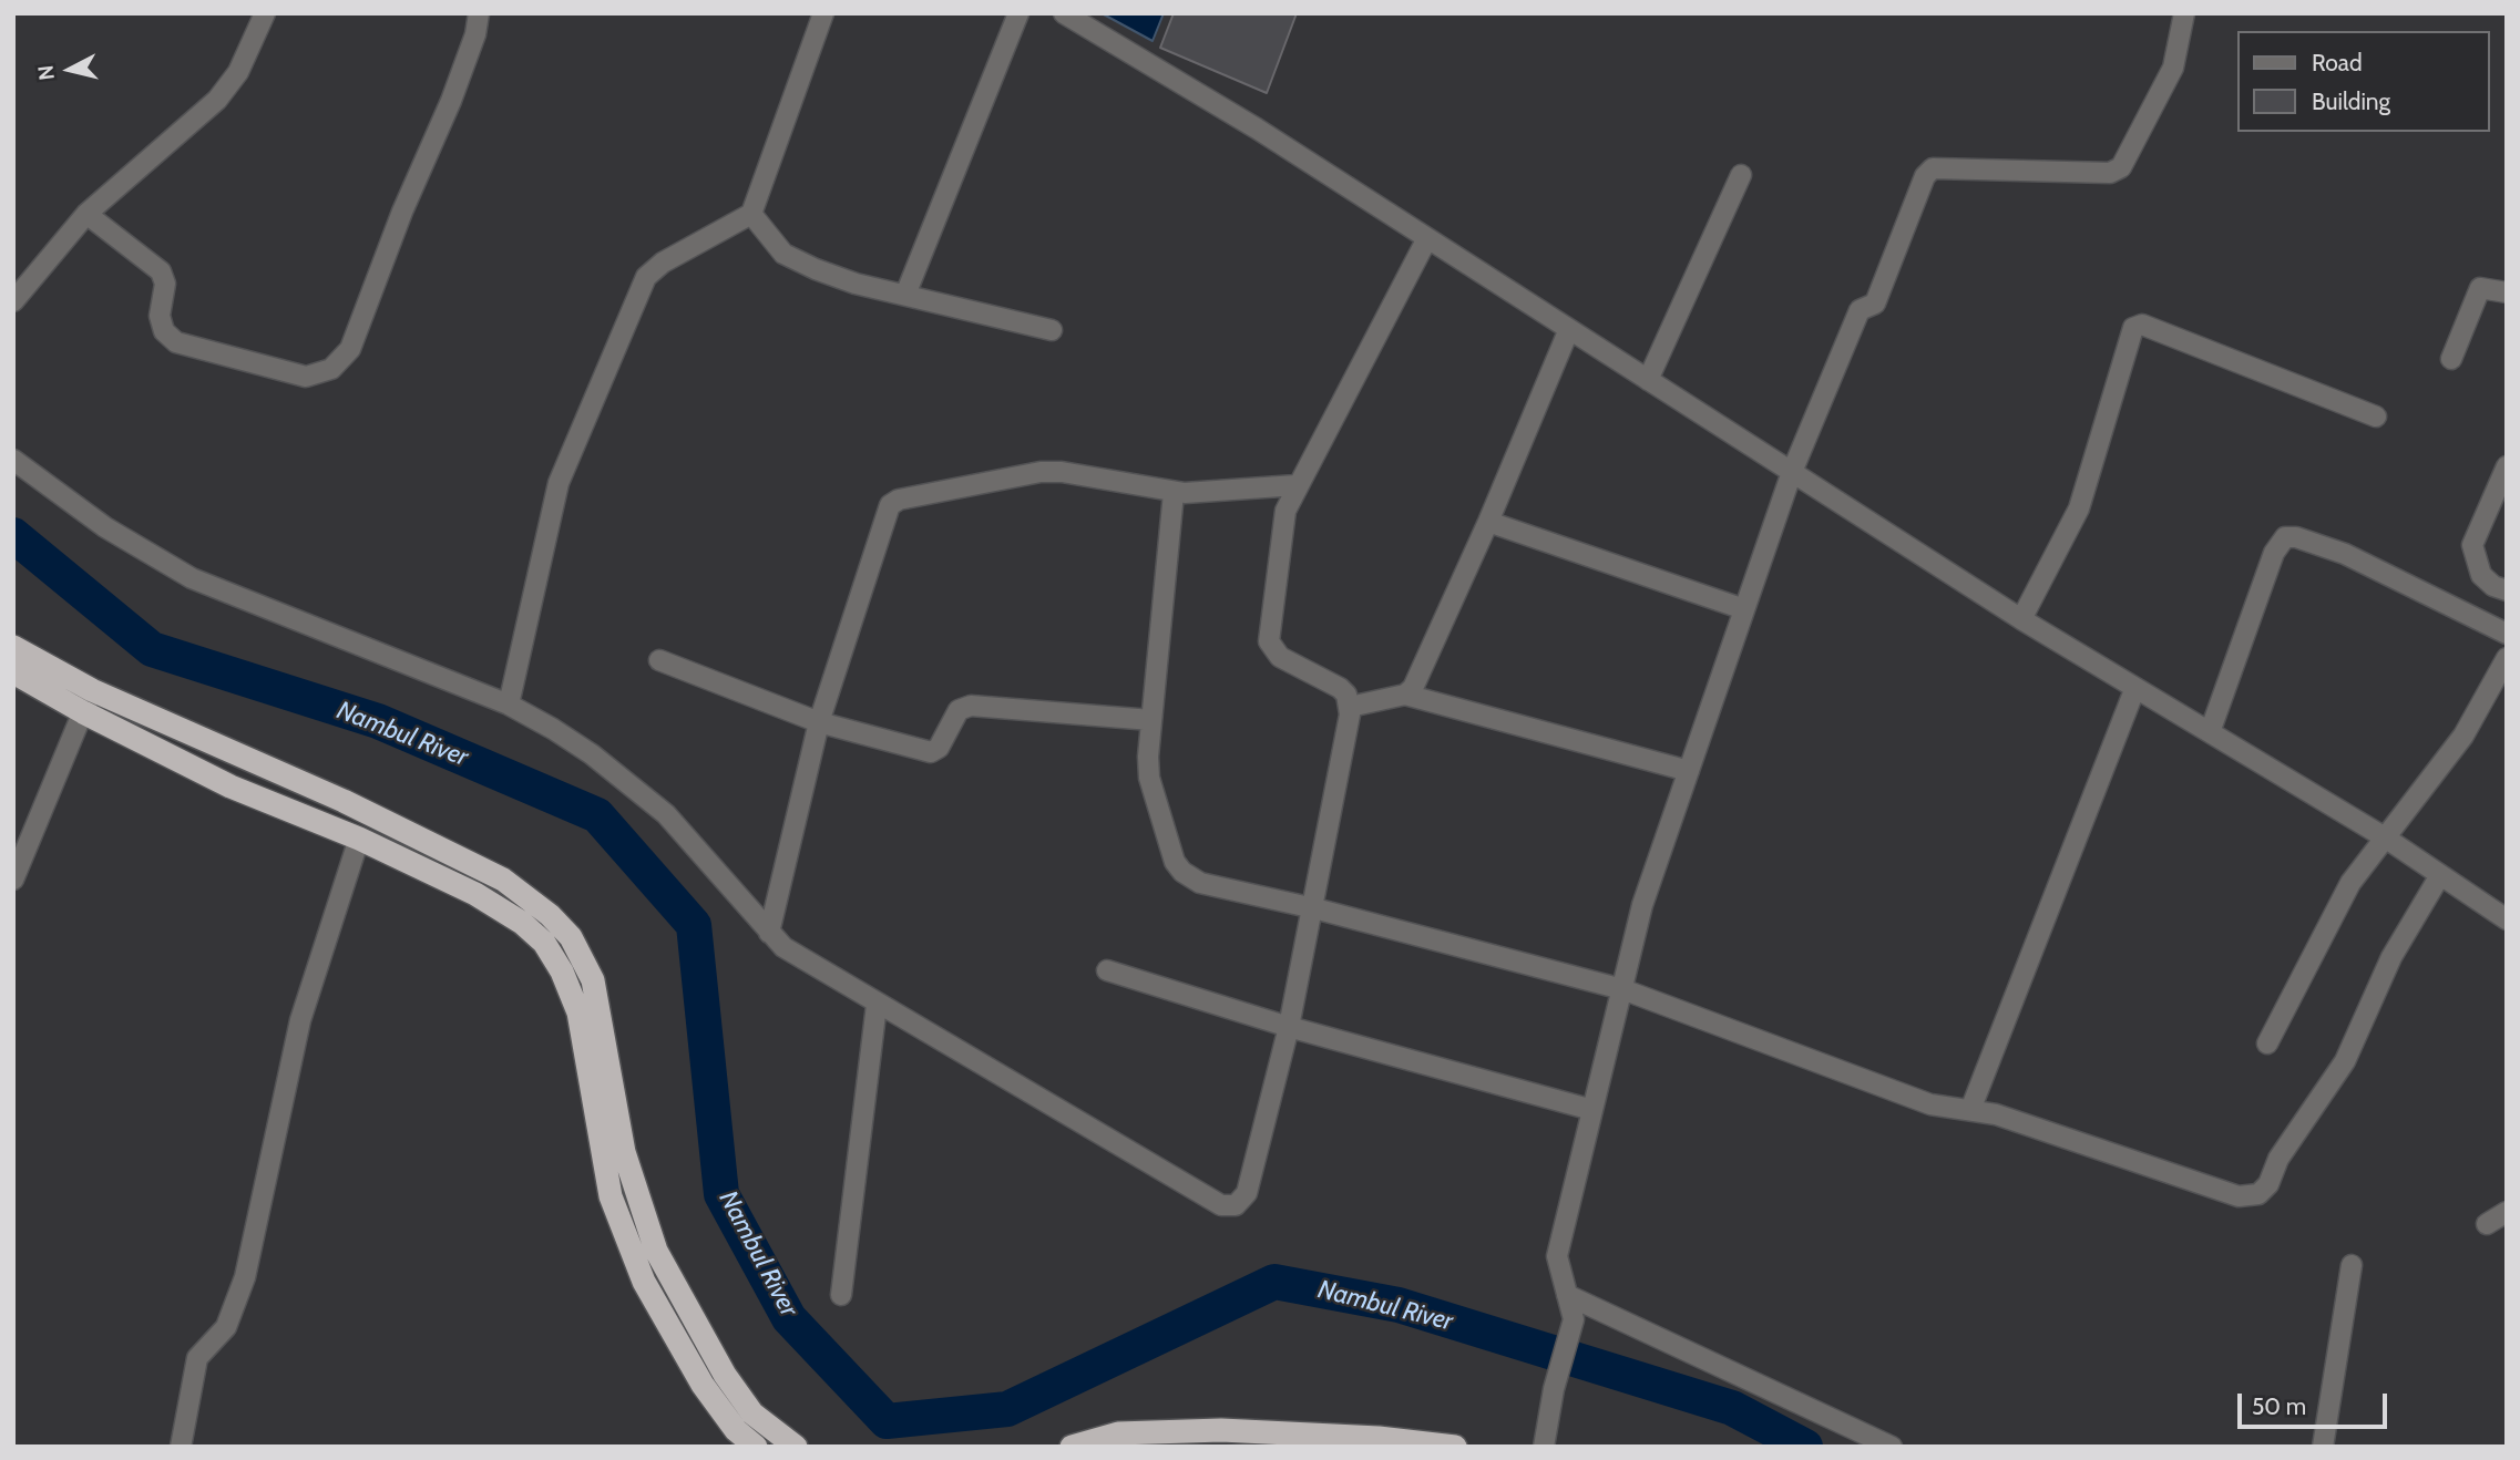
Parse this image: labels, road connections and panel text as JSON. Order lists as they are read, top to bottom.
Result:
{
  "water": ["Nambul River"],
  "legend": ["Road", "Building"],
  "scale_bar": "50 m",
  "north": "left"
}
